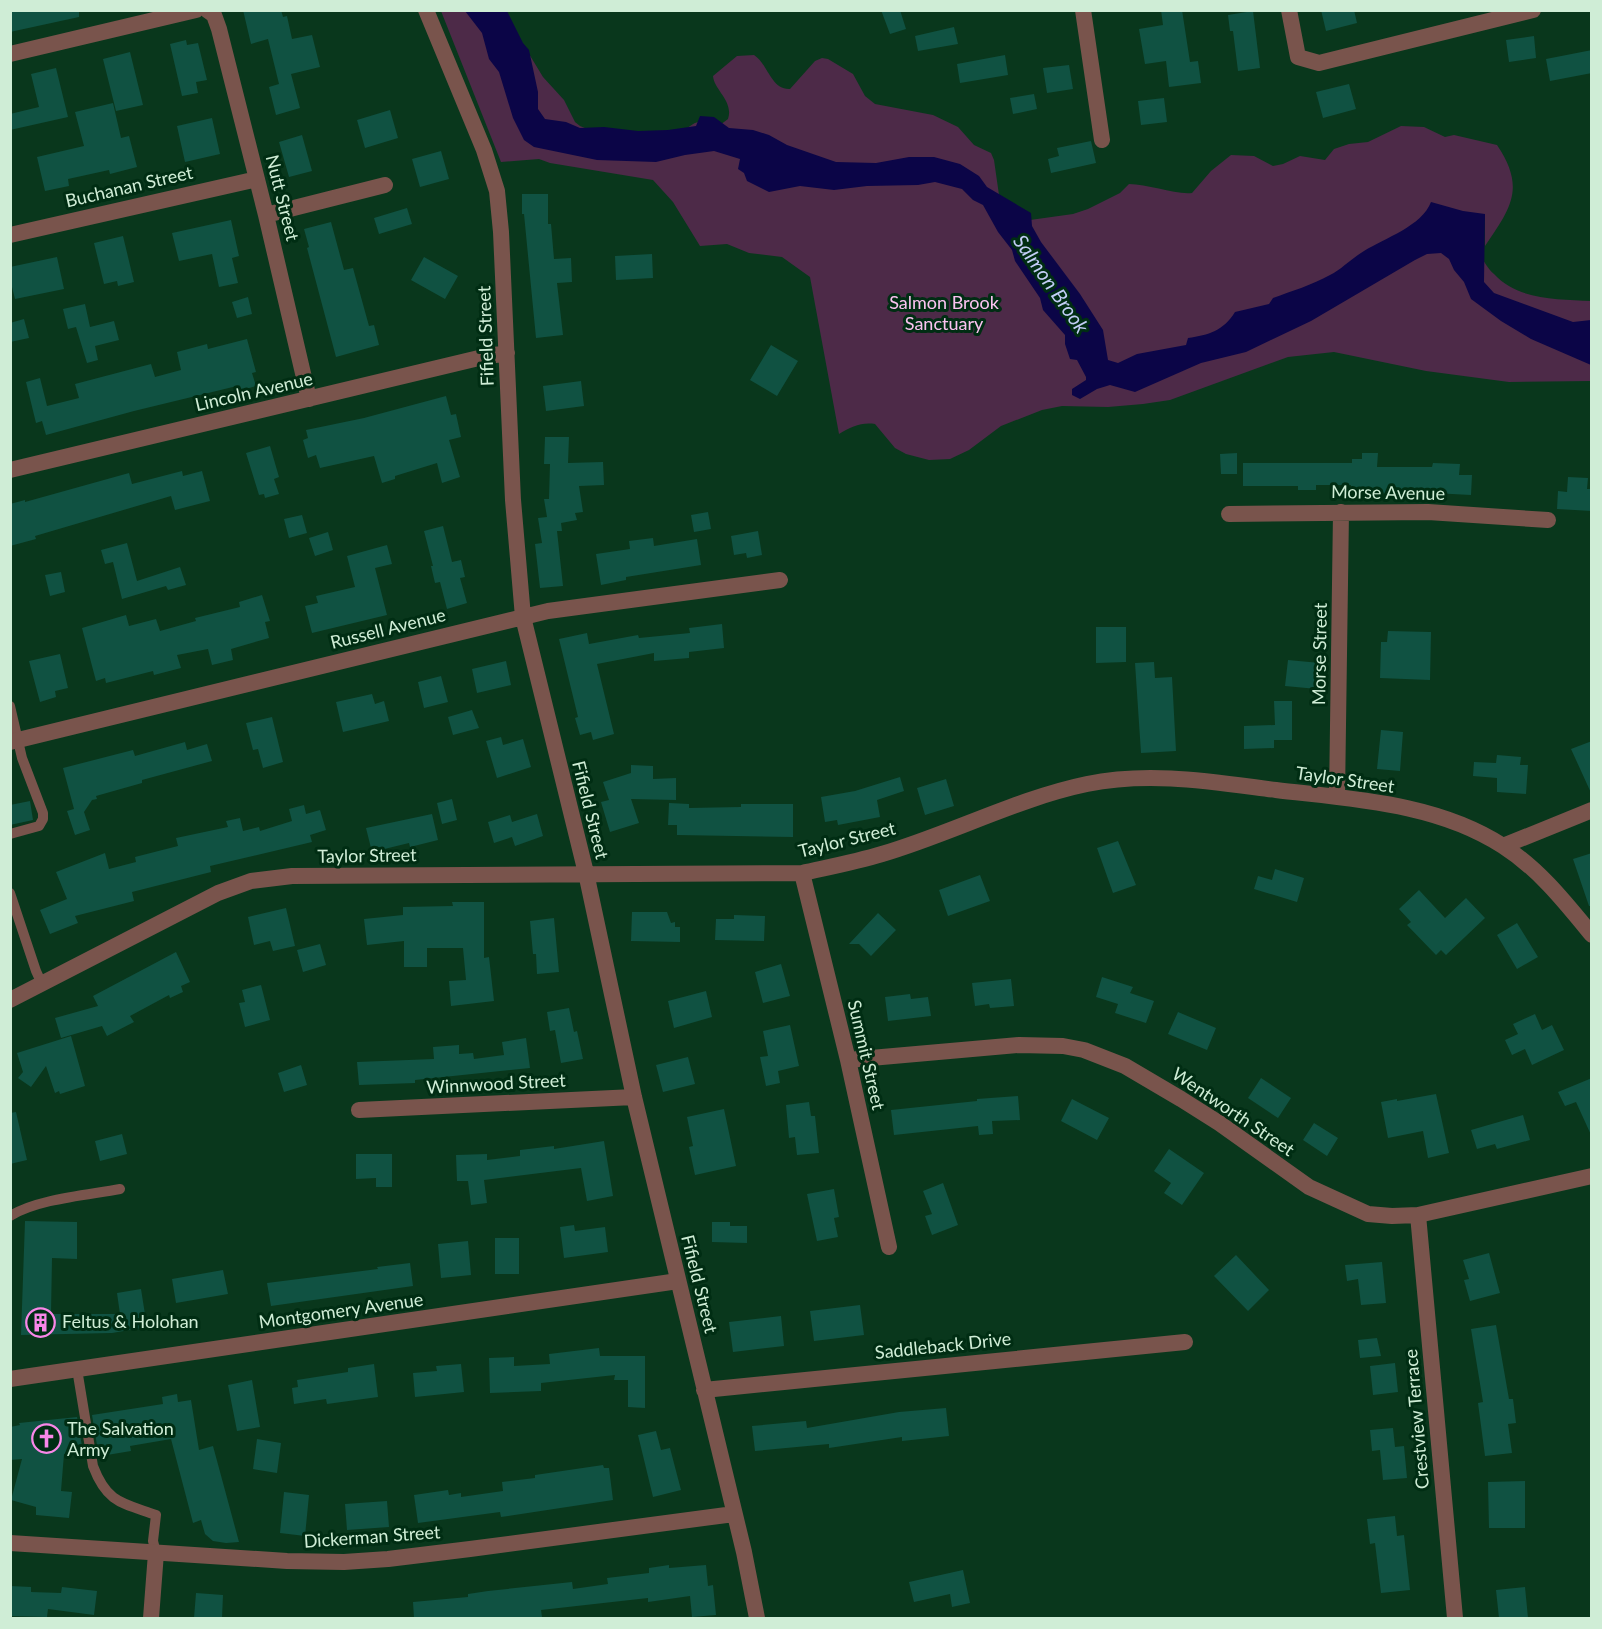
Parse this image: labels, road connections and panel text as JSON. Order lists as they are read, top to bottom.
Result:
{
  "streets": {
    "street": [
      "Buchanan Street",
      "Nutt Street",
      "Fifield Street",
      "Lincoln Avenue",
      "Morse Avenue",
      "Russell Avenue",
      "Morse Street",
      "Taylor Street",
      "Summit Street",
      "Winnwood Street",
      "Wentworth Street",
      "Montgomery Avenue",
      "Saddleback Drive",
      "Crestview Terrace",
      "Dickerman Street"
    ]
  },
  "crossings": [
    ["Buchanan Street", "Nutt Street"],
    ["Nutt Street", "Lincoln Avenue"],
    ["Fifield Street", "Lincoln Avenue"],
    ["Fifield Street", "Russell Avenue"],
    ["Fifield Street", "Taylor Street"],
    ["Fifield Street", "Winnwood Street"],
    ["Fifield Street", "Montgomery Avenue"],
    ["Fifield Street", "Saddleback Drive"],
    ["Fifield Street", "Dickerman Street"],
    ["Morse Avenue", "Morse Street"],
    ["Morse Street", "Taylor Street"],
    ["Taylor Street", "Summit Street"],
    ["Summit Street", "Wentworth Street"],
    ["Wentworth Street", "Crestview Terrace"]
  ],
  "water": ["Salmon Brook"],
  "parks": ["Salmon Brook Sanctuary"],
  "places": {
    "building": ["Feltus & Holohan"],
    "church": ["The Salvation Army"]
  }
}
